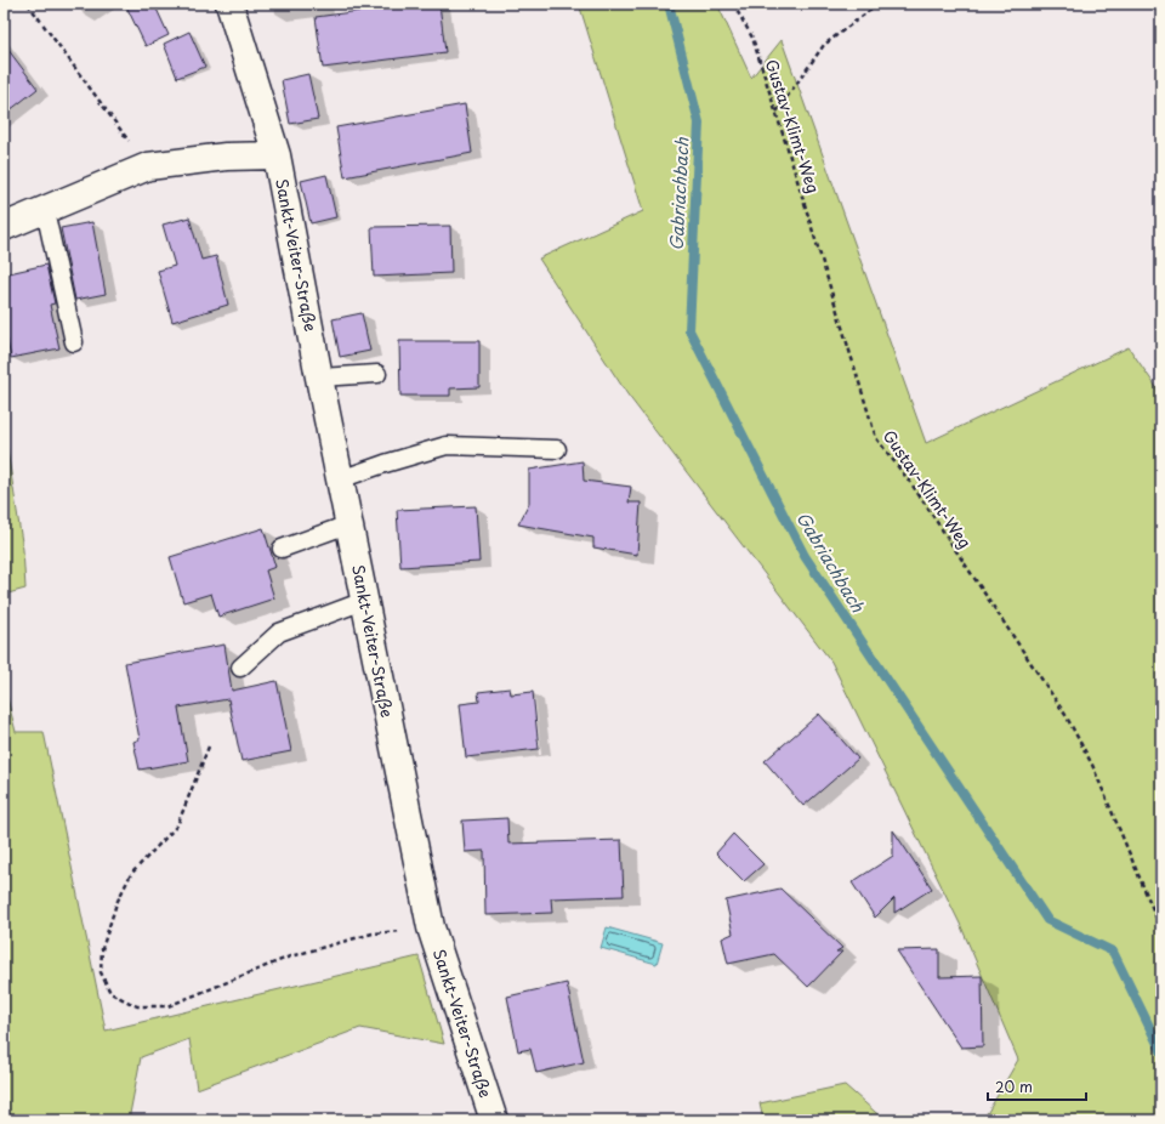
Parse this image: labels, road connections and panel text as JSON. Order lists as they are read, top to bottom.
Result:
{
  "streets": {
    "street": ["Sankt-Veiter-Straße"],
    "path": ["Gustav-Klimt-Weg"]
  },
  "water": ["Gabriachbach"],
  "scale_bar": "20 m"
}
